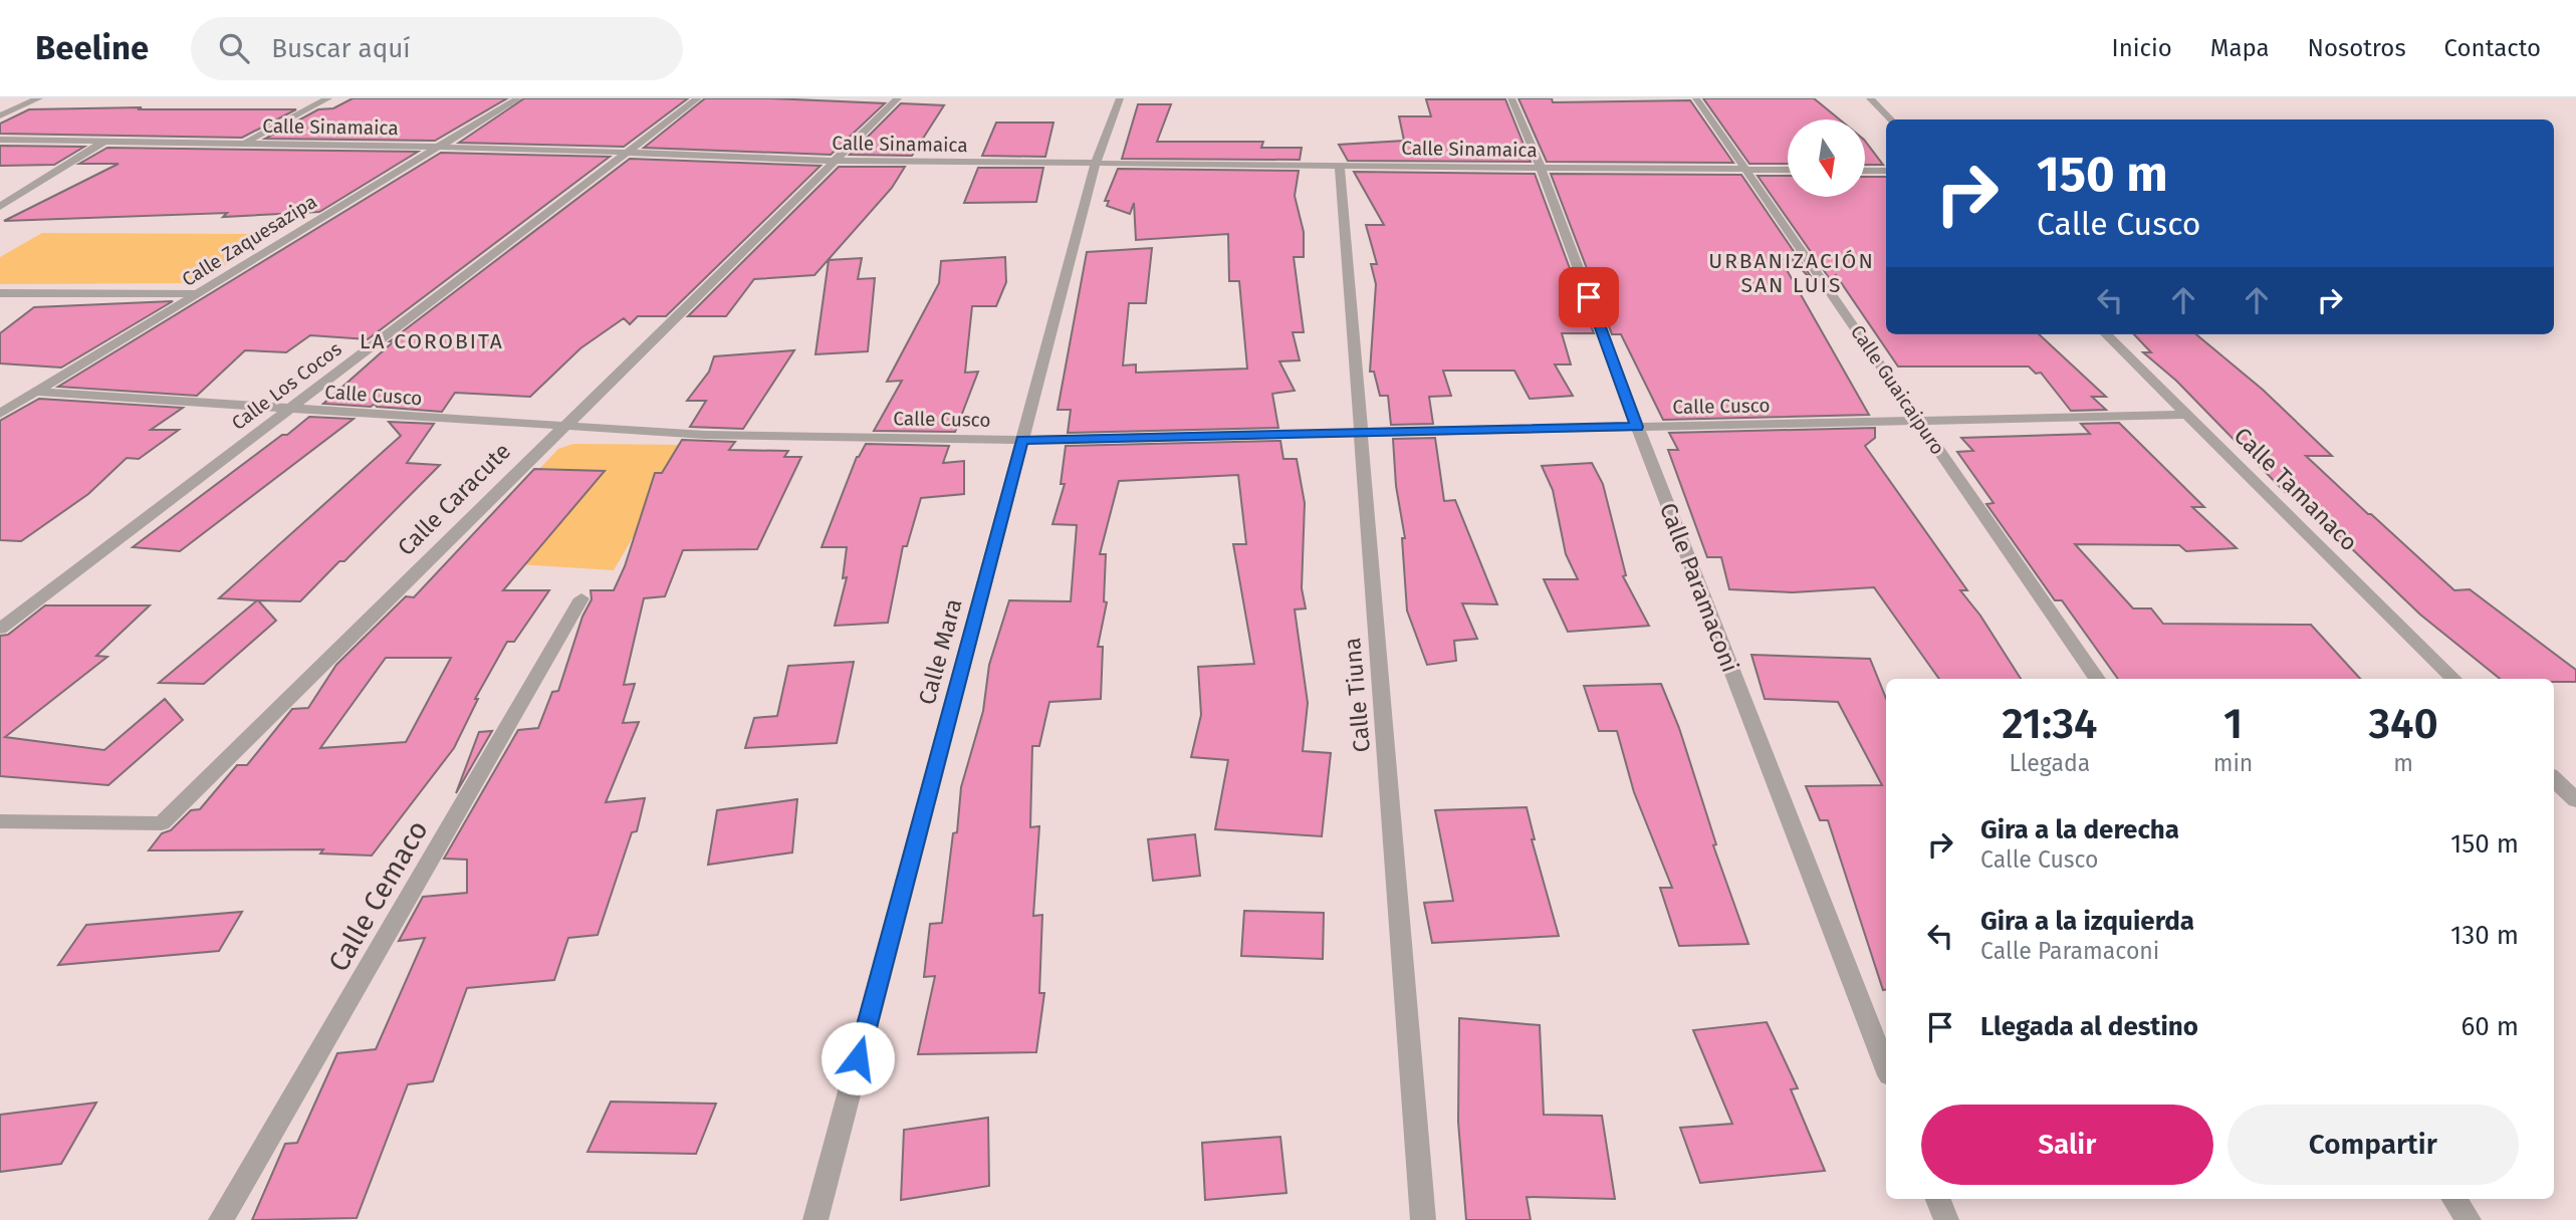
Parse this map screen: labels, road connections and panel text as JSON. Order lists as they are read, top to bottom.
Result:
{
  "streets": {
    "street": [
      "Calle Sinamaica",
      "Calle Zaquesazipa",
      "Calle Los Cocos",
      "Calle Guaicaipuro",
      "Calle Cusco",
      "Calle Tamanaco",
      "Calle Caracute",
      "Calle Paramaconi",
      "Calle Mara",
      "Calle Tiuna",
      "Calle Cemaco"
    ]
  },
  "crossings": [
    ["Calle Sinamaica", "Calle Zaquesazipa"],
    ["Calle Sinamaica", "Calle Los Cocos"],
    ["Calle Sinamaica", "Calle Guaicaipuro"],
    ["Calle Sinamaica", "Calle Caracute"],
    ["Calle Sinamaica", "Calle Paramaconi"],
    ["Calle Sinamaica", "Calle Mara"],
    ["Calle Sinamaica", "Calle Tiuna"],
    ["Calle Zaquesazipa", "Calle Cusco"],
    ["Calle Los Cocos", "Calle Cusco"],
    ["Calle Guaicaipuro", "Calle Cusco"],
    ["Calle Cusco", "Calle Tamanaco"],
    ["Calle Cusco", "Calle Caracute"],
    ["Calle Cusco", "Calle Paramaconi"],
    ["Calle Cusco", "Calle Mara"],
    ["Calle Cusco", "Calle Tiuna"]
  ],
  "districts": ["URBANIZACIÓN SAN LUIS", "LA COROBITA"],
  "north": "bottom",
  "page": {
    "header": "Beeline",
    "search": "Buscar aquí",
    "nav": [
      "Inicio",
      "Mapa",
      "Nosotros",
      "Contacto"
    ],
    "turn": ["150 m", "Calle Cusco"],
    "eta": [
      "21:34",
      "Llegada",
      "1",
      "min",
      "340",
      "m"
    ],
    "list": [
      {
        "name": "Gira a la derecha",
        "note": "Calle Cusco",
        "value": "150 m"
      },
      {
        "name": "Gira a la izquierda",
        "note": "Calle Paramaconi",
        "value": "130 m"
      },
      {
        "name": "Llegada al destino",
        "value": "60 m"
      }
    ],
    "buttons": ["Salir", "Compartir"]
  }
}
